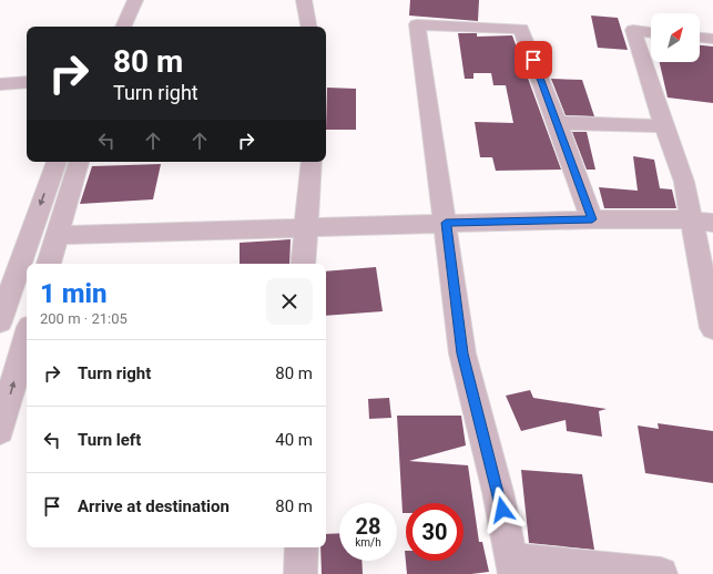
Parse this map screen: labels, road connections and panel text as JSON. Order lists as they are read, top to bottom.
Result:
{
  "north": "top right",
  "page": {
    "turn": ["80 m", "Turn right"],
    "heading": ["1 min", "200 m · 21:05"],
    "list": [
      {
        "name": "Turn right",
        "value": "80 m"
      },
      {
        "name": "Turn left",
        "value": "40 m"
      },
      {
        "name": "Arrive at destination",
        "value": "80 m"
      }
    ],
    "speed": "28 km/h",
    "limit": "30"
  }
}
